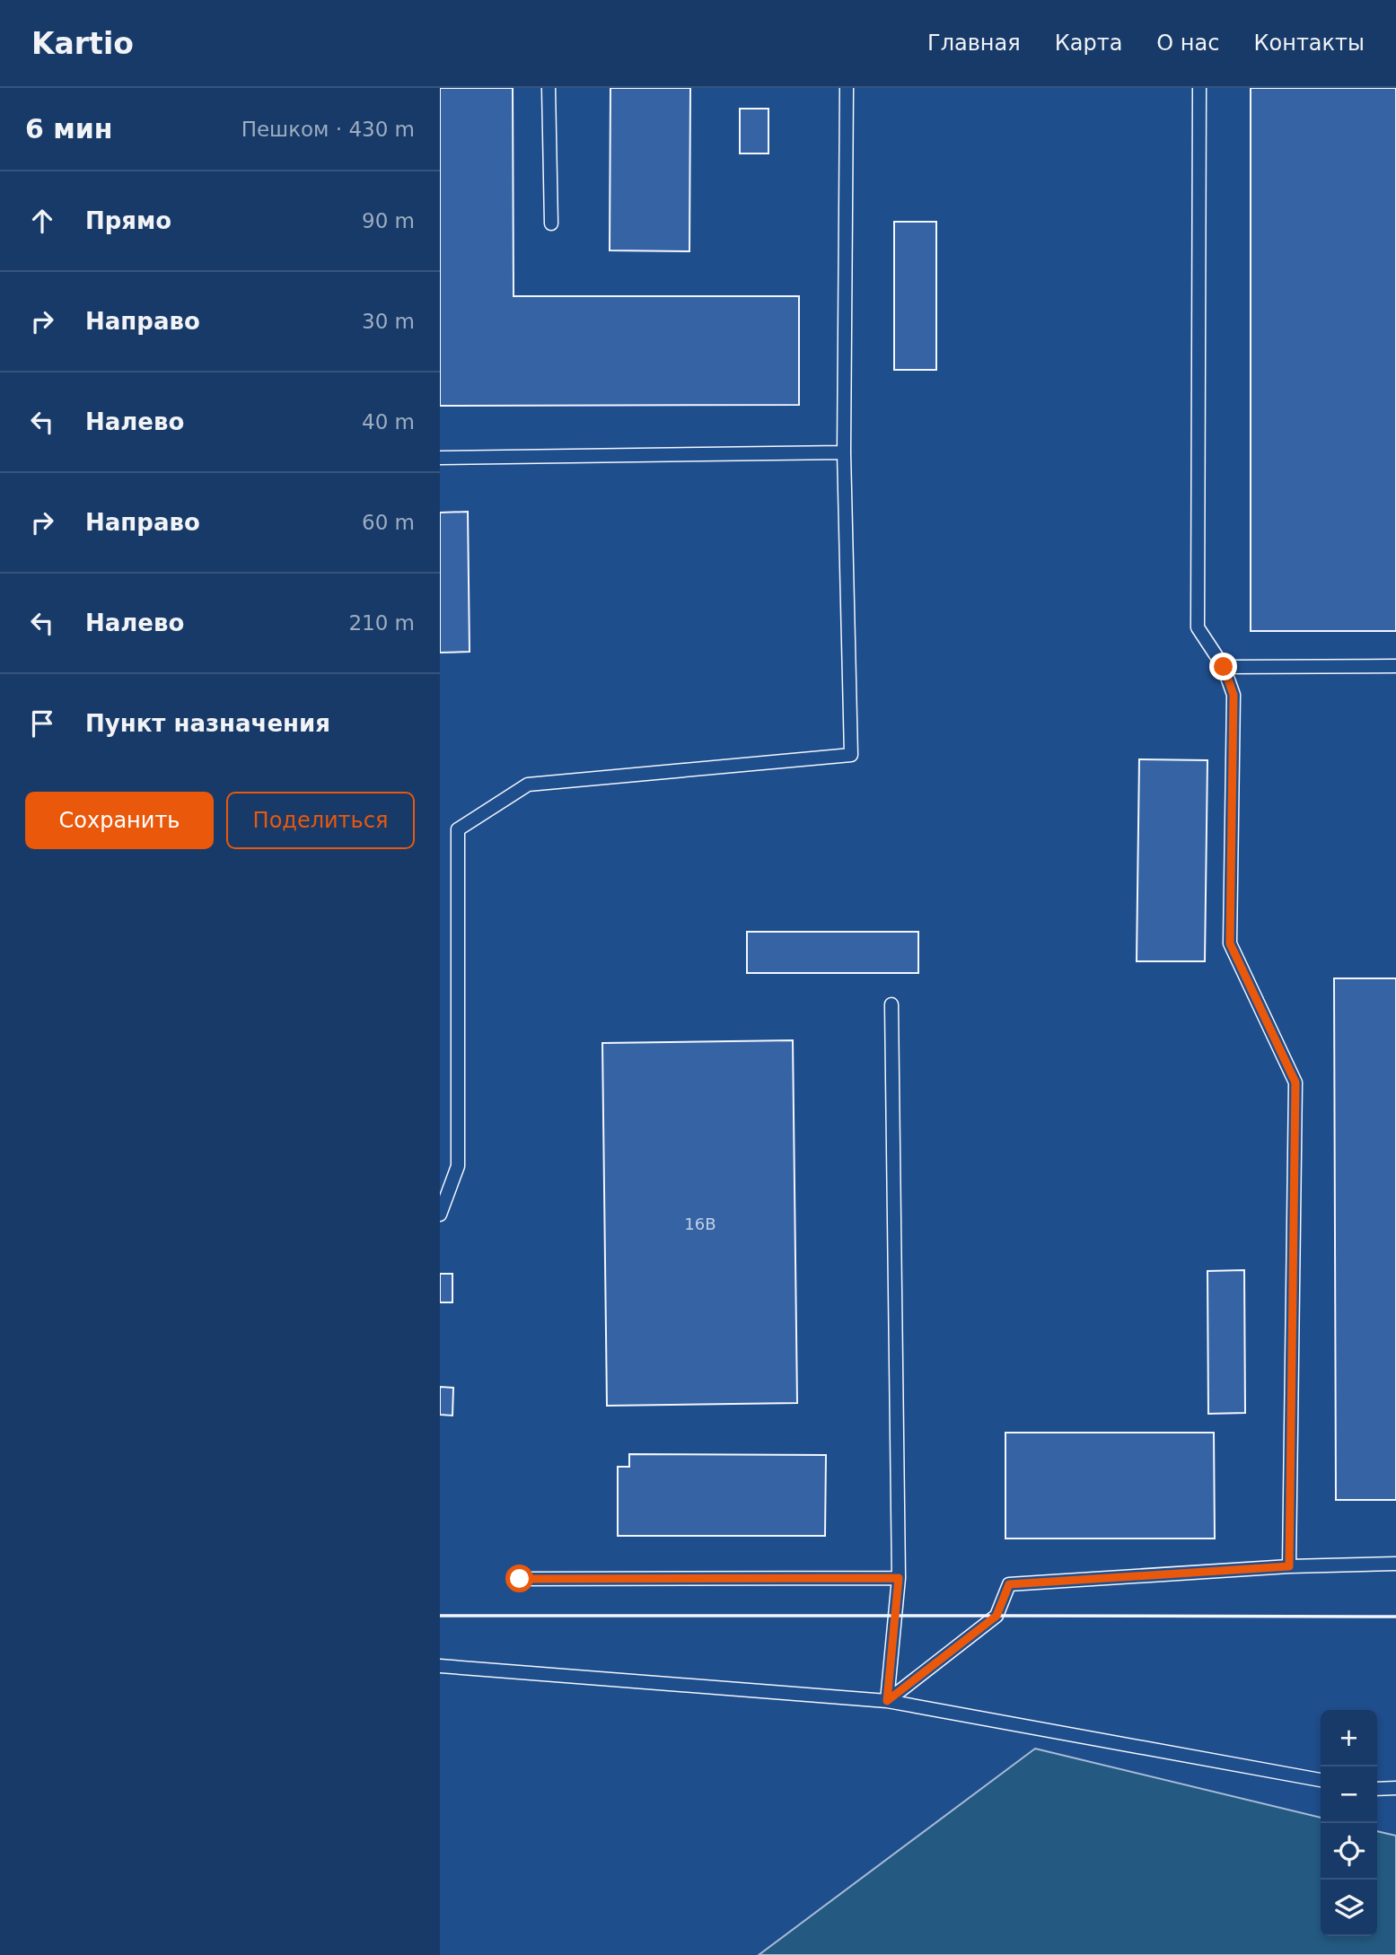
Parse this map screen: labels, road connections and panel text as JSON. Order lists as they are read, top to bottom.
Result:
{
  "house_numbers": ["16В"],
  "page": {
    "header": "Kartio",
    "nav": [
      "Главная",
      "Карта",
      "О нас",
      "Контакты"
    ],
    "heading": ["6 мин", "Пешком · 430 m"],
    "list": [
      ["Прямо", "90 m"],
      ["Направо", "30 m"],
      ["Налево", "40 m"],
      ["Направо", "60 m"],
      ["Налево", "210 m"],
      "Пункт назначения"
    ],
    "buttons": ["Сохранить", "Поделиться"],
    "map_buttons": ["+", "−"]
  }
}
